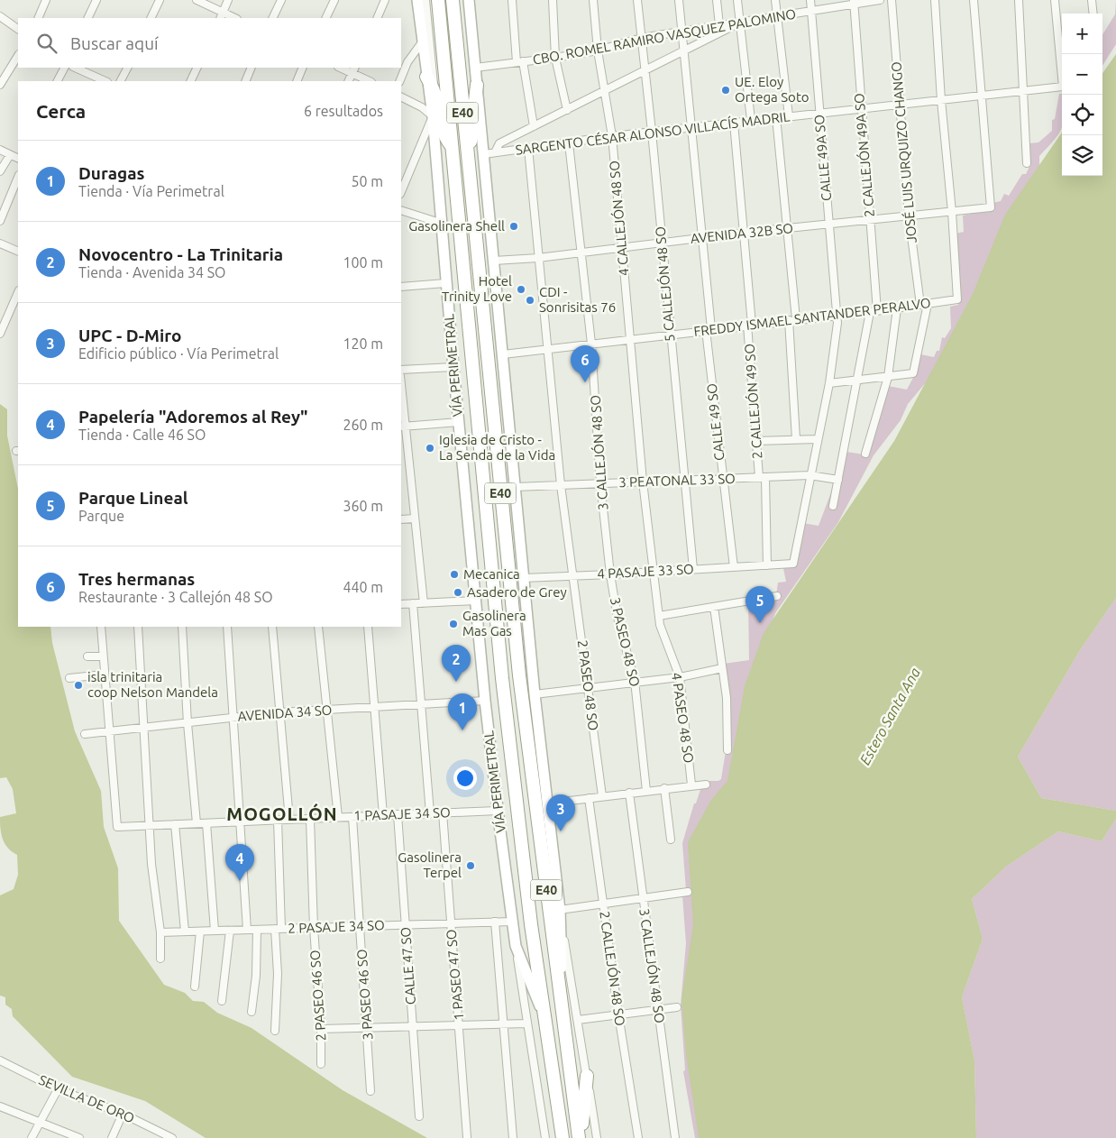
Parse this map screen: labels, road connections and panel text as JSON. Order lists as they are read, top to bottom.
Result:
{
  "streets": {
    "highway": ["E40", "VÍA PERIMETRAL"],
    "street": [
      "CBO. ROMEL RAMIRO VASQUEZ PALOMINO",
      "SARGENTO CÉSAR ALONSO VILLACÍS MADRIL",
      "JOSÉ LUIS URQUIZO CHANGO",
      "2 CALLEJÓN 49A SO",
      "CALLE 49A SO",
      "4 CALLEJÓN 48 SO",
      "AVENIDA 32B SO",
      "5 CALLEJÓN 48 SO",
      "FREDDY ISMAEL SANTANDER PERALVO",
      "2 CALLEJÓN 49 SO",
      "CALLE 49 SO",
      "3 CALLEJÓN 48 SO",
      "3 PEATONAL 33 SO",
      "4 PASAJE 33 SO",
      "3 PASEO 48 SO",
      "2 PASEO 48 SO",
      "AVENIDA 34 SO",
      "4 PASEO 48 SO",
      "1 PASAJE 34 SO",
      "2 PASAJE 34 SO",
      "CALLE 47 SO",
      "2 CALLEJÓN 48 SO",
      "1 PASEO 47 SO",
      "3 PASEO 46 SO",
      "2 PASEO 46 SO",
      "SEVILLA DE ORO"
    ]
  },
  "crossings": [
    ["CBO. ROMEL RAMIRO VASQUEZ PALOMINO", "E40"],
    ["CBO. ROMEL RAMIRO VASQUEZ PALOMINO", "2 CALLEJÓN 49A SO"],
    ["CBO. ROMEL RAMIRO VASQUEZ PALOMINO", "CALLE 49A SO"],
    ["CBO. ROMEL RAMIRO VASQUEZ PALOMINO", "4 CALLEJÓN 48 SO"],
    ["CBO. ROMEL RAMIRO VASQUEZ PALOMINO", "5 CALLEJÓN 48 SO"],
    ["CBO. ROMEL RAMIRO VASQUEZ PALOMINO", "CALLE 49 SO"],
    ["E40", "SARGENTO CÉSAR ALONSO VILLACÍS MADRIL"],
    ["E40", "AVENIDA 32B SO"],
    ["E40", "FREDDY ISMAEL SANTANDER PERALVO"],
    ["E40", "3 PEATONAL 33 SO"],
    ["E40", "4 PASAJE 33 SO"],
    ["SARGENTO CÉSAR ALONSO VILLACÍS MADRIL", "JOSÉ LUIS URQUIZO CHANGO"],
    ["SARGENTO CÉSAR ALONSO VILLACÍS MADRIL", "2 CALLEJÓN 49A SO"],
    ["SARGENTO CÉSAR ALONSO VILLACÍS MADRIL", "CALLE 49A SO"],
    ["SARGENTO CÉSAR ALONSO VILLACÍS MADRIL", "4 CALLEJÓN 48 SO"],
    ["SARGENTO CÉSAR ALONSO VILLACÍS MADRIL", "AVENIDA 32B SO"],
    ["SARGENTO CÉSAR ALONSO VILLACÍS MADRIL", "5 CALLEJÓN 48 SO"],
    ["SARGENTO CÉSAR ALONSO VILLACÍS MADRIL", "2 CALLEJÓN 49 SO"],
    ["SARGENTO CÉSAR ALONSO VILLACÍS MADRIL", "CALLE 49 SO"],
    ["SARGENTO CÉSAR ALONSO VILLACÍS MADRIL", "3 CALLEJÓN 48 SO"],
    ["JOSÉ LUIS URQUIZO CHANGO", "AVENIDA 32B SO"],
    ["JOSÉ LUIS URQUIZO CHANGO", "FREDDY ISMAEL SANTANDER PERALVO"],
    ["2 CALLEJÓN 49A SO", "AVENIDA 32B SO"],
    ["2 CALLEJÓN 49A SO", "FREDDY ISMAEL SANTANDER PERALVO"],
    ["2 CALLEJÓN 49A SO", "3 PEATONAL 33 SO"],
    ["CALLE 49A SO", "AVENIDA 32B SO"],
    ["CALLE 49A SO", "FREDDY ISMAEL SANTANDER PERALVO"],
    ["CALLE 49A SO", "3 PEATONAL 33 SO"],
    ["CALLE 49A SO", "4 PASAJE 33 SO"],
    ["4 CALLEJÓN 48 SO", "AVENIDA 32B SO"],
    ["4 CALLEJÓN 48 SO", "FREDDY ISMAEL SANTANDER PERALVO"],
    ["4 CALLEJÓN 48 SO", "3 PEATONAL 33 SO"],
    ["4 CALLEJÓN 48 SO", "4 PASAJE 33 SO"],
    ["4 CALLEJÓN 48 SO", "4 PASEO 48 SO"],
    ["AVENIDA 32B SO", "5 CALLEJÓN 48 SO"],
    ["AVENIDA 32B SO", "FREDDY ISMAEL SANTANDER PERALVO"],
    ["AVENIDA 32B SO", "2 CALLEJÓN 49 SO"],
    ["AVENIDA 32B SO", "CALLE 49 SO"],
    ["AVENIDA 32B SO", "3 CALLEJÓN 48 SO"],
    ["5 CALLEJÓN 48 SO", "FREDDY ISMAEL SANTANDER PERALVO"],
    ["5 CALLEJÓN 48 SO", "3 PEATONAL 33 SO"],
    ["5 CALLEJÓN 48 SO", "4 PASAJE 33 SO"],
    ["FREDDY ISMAEL SANTANDER PERALVO", "2 CALLEJÓN 49 SO"],
    ["FREDDY ISMAEL SANTANDER PERALVO", "CALLE 49 SO"],
    ["FREDDY ISMAEL SANTANDER PERALVO", "3 CALLEJÓN 48 SO"],
    ["VÍA PERIMETRAL", "AVENIDA 34 SO"],
    ["VÍA PERIMETRAL", "1 PASAJE 34 SO"],
    ["VÍA PERIMETRAL", "2 PASAJE 34 SO"],
    ["2 CALLEJÓN 49 SO", "3 PEATONAL 33 SO"],
    ["2 CALLEJÓN 49 SO", "4 PASAJE 33 SO"],
    ["CALLE 49 SO", "3 PEATONAL 33 SO"],
    ["CALLE 49 SO", "4 PASAJE 33 SO"],
    ["3 CALLEJÓN 48 SO", "3 PEATONAL 33 SO"],
    ["3 CALLEJÓN 48 SO", "4 PASAJE 33 SO"],
    ["3 CALLEJÓN 48 SO", "3 PASEO 48 SO"],
    ["3 PEATONAL 33 SO", "4 PASAJE 33 SO"],
    ["4 PASAJE 33 SO", "3 PASEO 48 SO"],
    ["4 PASAJE 33 SO", "2 PASEO 48 SO"],
    ["4 PASAJE 33 SO", "4 PASEO 48 SO"],
    ["AVENIDA 34 SO", "1 PASAJE 34 SO"],
    ["1 PASAJE 34 SO", "CALLE 47 SO"],
    ["1 PASAJE 34 SO", "1 PASEO 47 SO"],
    ["1 PASAJE 34 SO", "3 PASEO 46 SO"],
    ["1 PASAJE 34 SO", "2 PASEO 46 SO"],
    ["2 PASAJE 34 SO", "CALLE 47 SO"],
    ["2 PASAJE 34 SO", "1 PASEO 47 SO"],
    ["2 PASAJE 34 SO", "3 PASEO 46 SO"],
    ["2 PASAJE 34 SO", "2 PASEO 46 SO"]
  ],
  "districts": ["MOGOLLÓN"],
  "water": ["Estero Santa Ana"],
  "places": [
    "UE. Eloy Ortega Soto",
    "Gasolinera Shell",
    "Hotel Trinity Love",
    "CDI - Sonrisitas 76",
    "Iglesia de Cristo - La Senda de la Vida",
    "Mecanica",
    "Asadero de Grey",
    "Gasolinera Mas Gas",
    "isla trinitaria coop Nelson Mandela",
    "Gasolinera Terpel"
  ],
  "page": {
    "map_buttons": ["+", "−"],
    "search": "Buscar aquí",
    "heading": ["Cerca", "6 resultados"],
    "list": [
      {
        "mark": "1",
        "name": "Duragas",
        "note": "Tienda · Vía Perimetral",
        "value": "50 m"
      },
      {
        "mark": "2",
        "name": "Novocentro - La Trinitaria",
        "note": "Tienda · Avenida 34 SO",
        "value": "100 m"
      },
      {
        "mark": "3",
        "name": "UPC - D-Miro",
        "note": "Edificio público · Vía Perimetral",
        "value": "120 m"
      },
      {
        "mark": "4",
        "name": "Papelería \"Adoremos al Rey\"",
        "note": "Tienda · Calle 46 SO",
        "value": "260 m"
      },
      {
        "mark": "5",
        "name": "Parque Lineal",
        "note": "Parque",
        "value": "360 m"
      },
      {
        "mark": "6",
        "name": "Tres hermanas",
        "note": "Restaurante · 3 Callejón 48 SO",
        "value": "440 m"
      }
    ],
    "pins": [
      "6",
      "5",
      "2",
      "1",
      "3",
      "4"
    ]
  }
}
